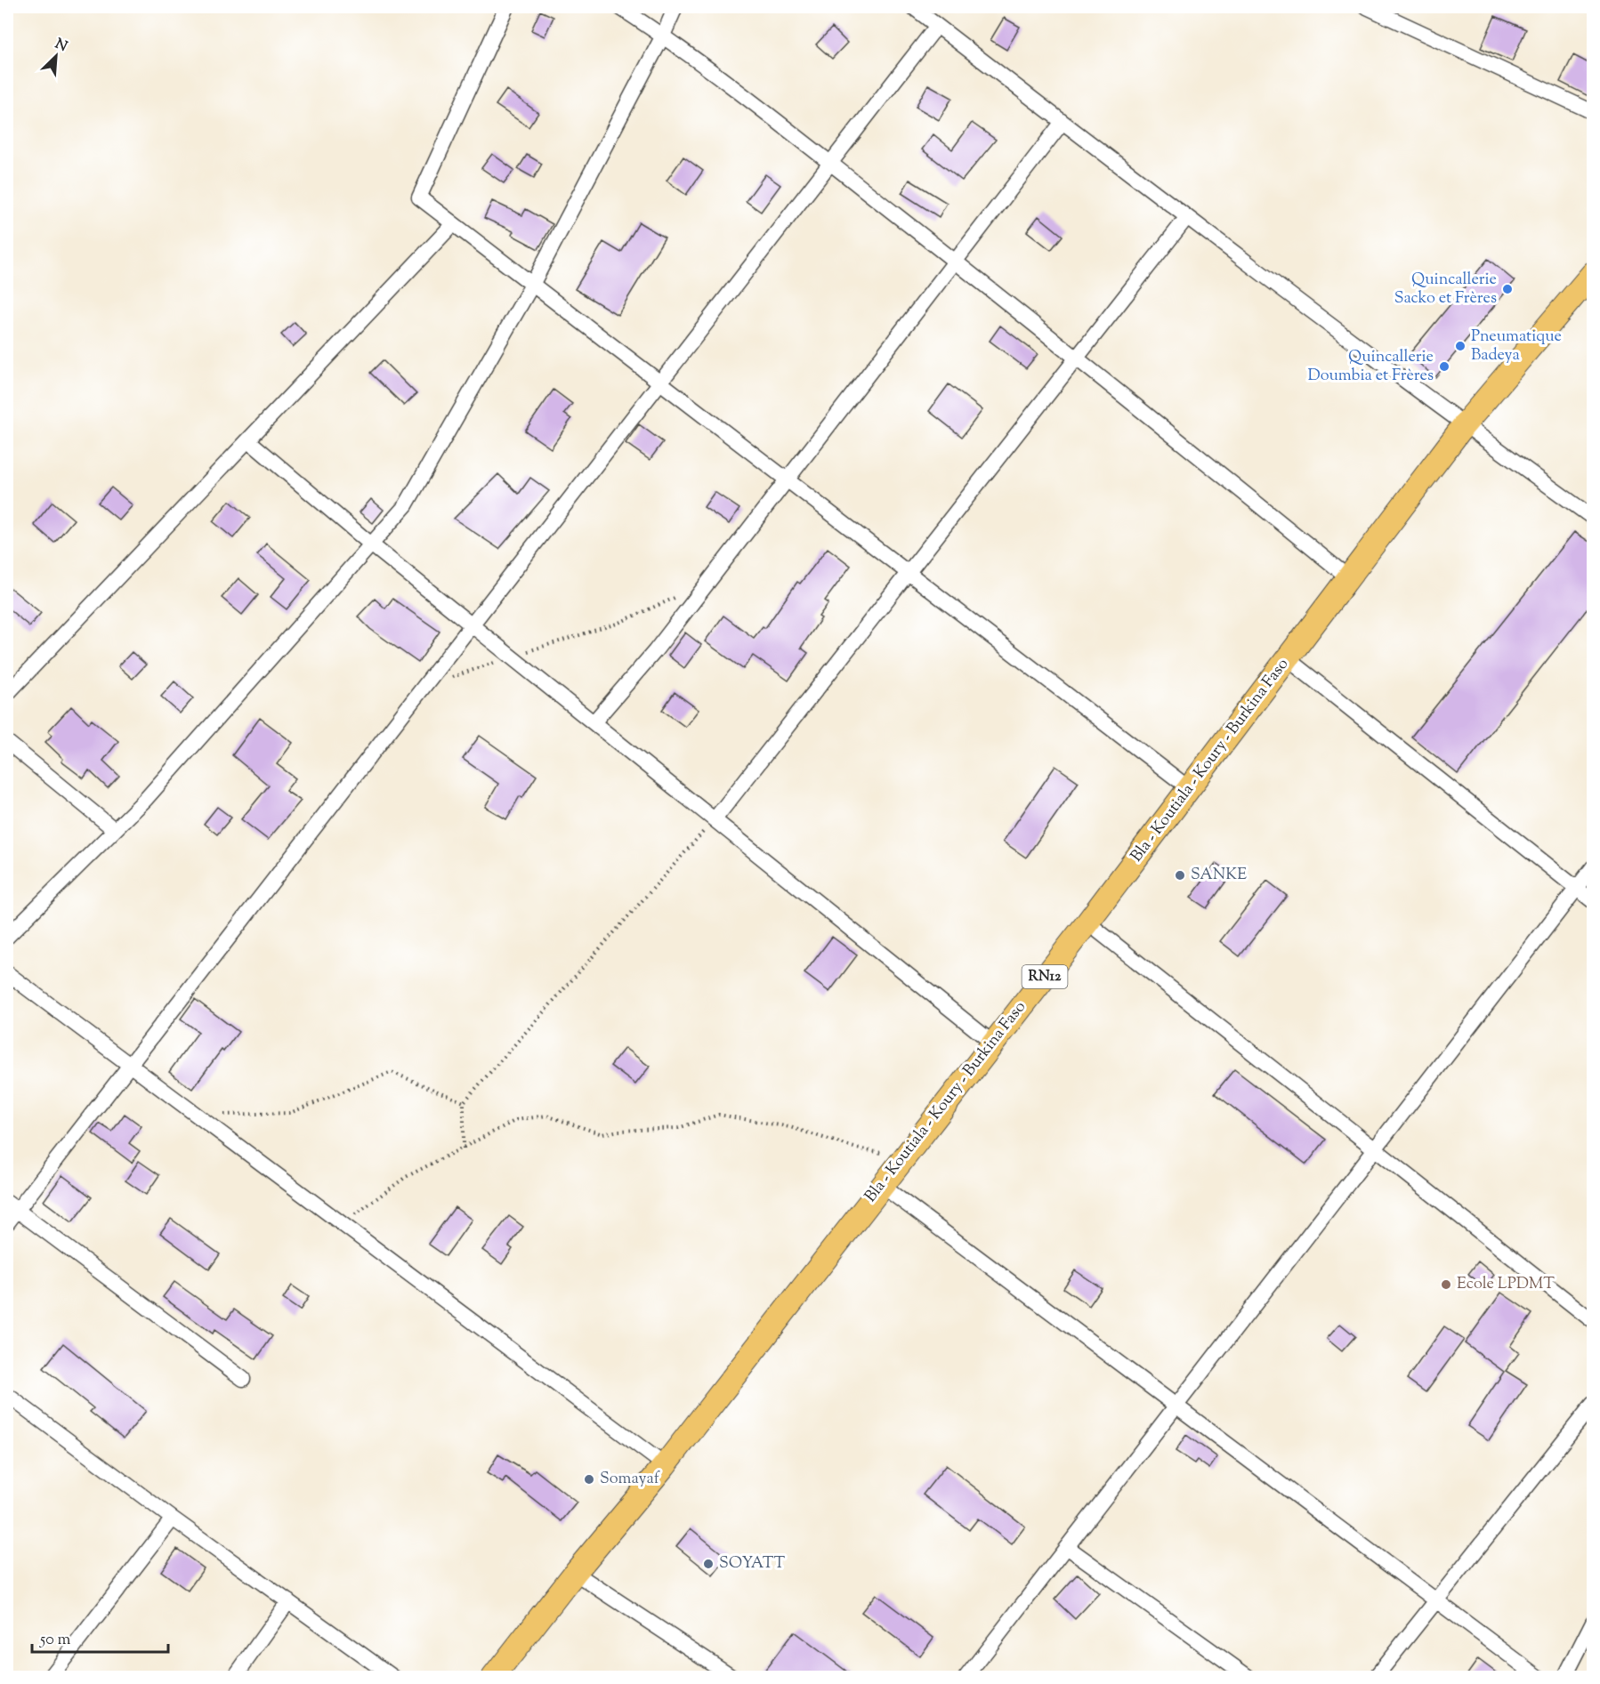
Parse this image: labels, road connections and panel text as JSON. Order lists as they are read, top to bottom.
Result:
{
  "streets": {
    "main road": ["Bla - Koutiala - Koury - Burkina Faso", "RN12"]
  },
  "places": [
    "Quincallerie Sacko et Frères",
    "Pneumatique Badeya",
    "Quincallerie Doumbia et Frères",
    "SANKE",
    "Ecole LPDMT",
    "Somayaf",
    "SOYATT"
  ],
  "scale_bar": "50 m",
  "north": "top right"
}
